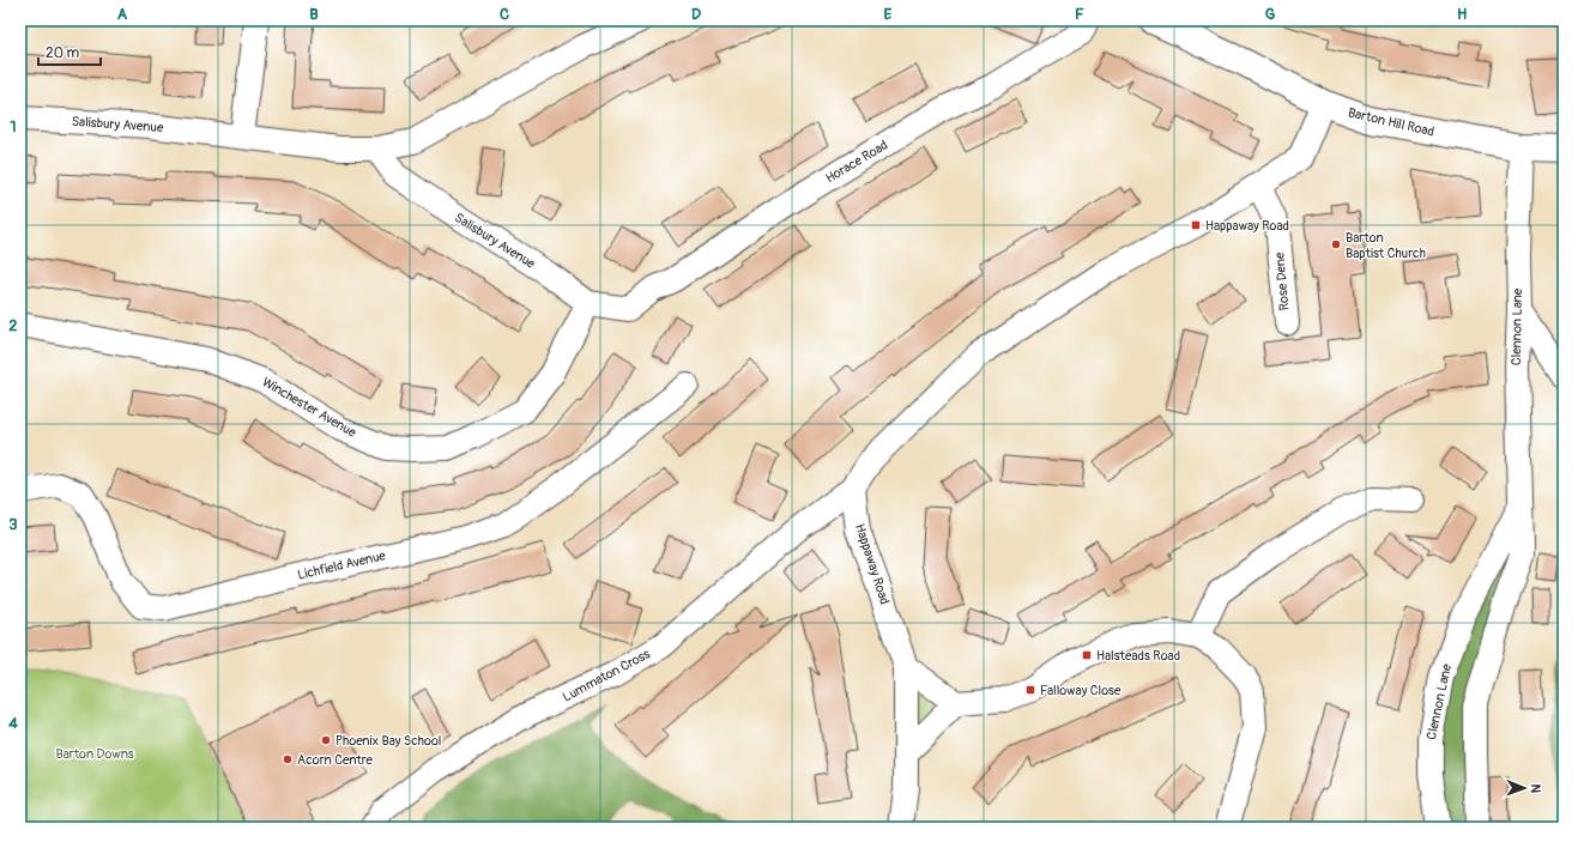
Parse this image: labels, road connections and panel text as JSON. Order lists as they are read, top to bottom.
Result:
{
  "streets": {
    "street": [
      "Barton Hill Road",
      "Salisbury Avenue",
      "Horace Road",
      "Rose Dene",
      "Clennon Lane",
      "Winchester Avenue",
      "Happaway Road",
      "Lichfield Avenue",
      "Lummaton Cross"
    ]
  },
  "crossings": [
    ["Barton Hill Road", "Clennon Lane"],
    ["Salisbury Avenue", "Horace Road"],
    ["Salisbury Avenue", "Winchester Avenue"],
    ["Happaway Road", "Lummaton Cross"]
  ],
  "parks": ["Barton Downs"],
  "places": {
    "transit": ["Happaway Road", "Halsteads Road", "Falloway Close"],
    "other": ["Barton Baptist Church", "Phoenix Bay School", "Acorn Centre"]
  },
  "scale_bar": "20 m",
  "north": "right",
  "grid": {
    "columns": [
      "A",
      "B",
      "C",
      "D",
      "E",
      "F",
      "G",
      "H"
    ],
    "rows": [
      "1",
      "2",
      "3",
      "4"
    ]
  }
}
